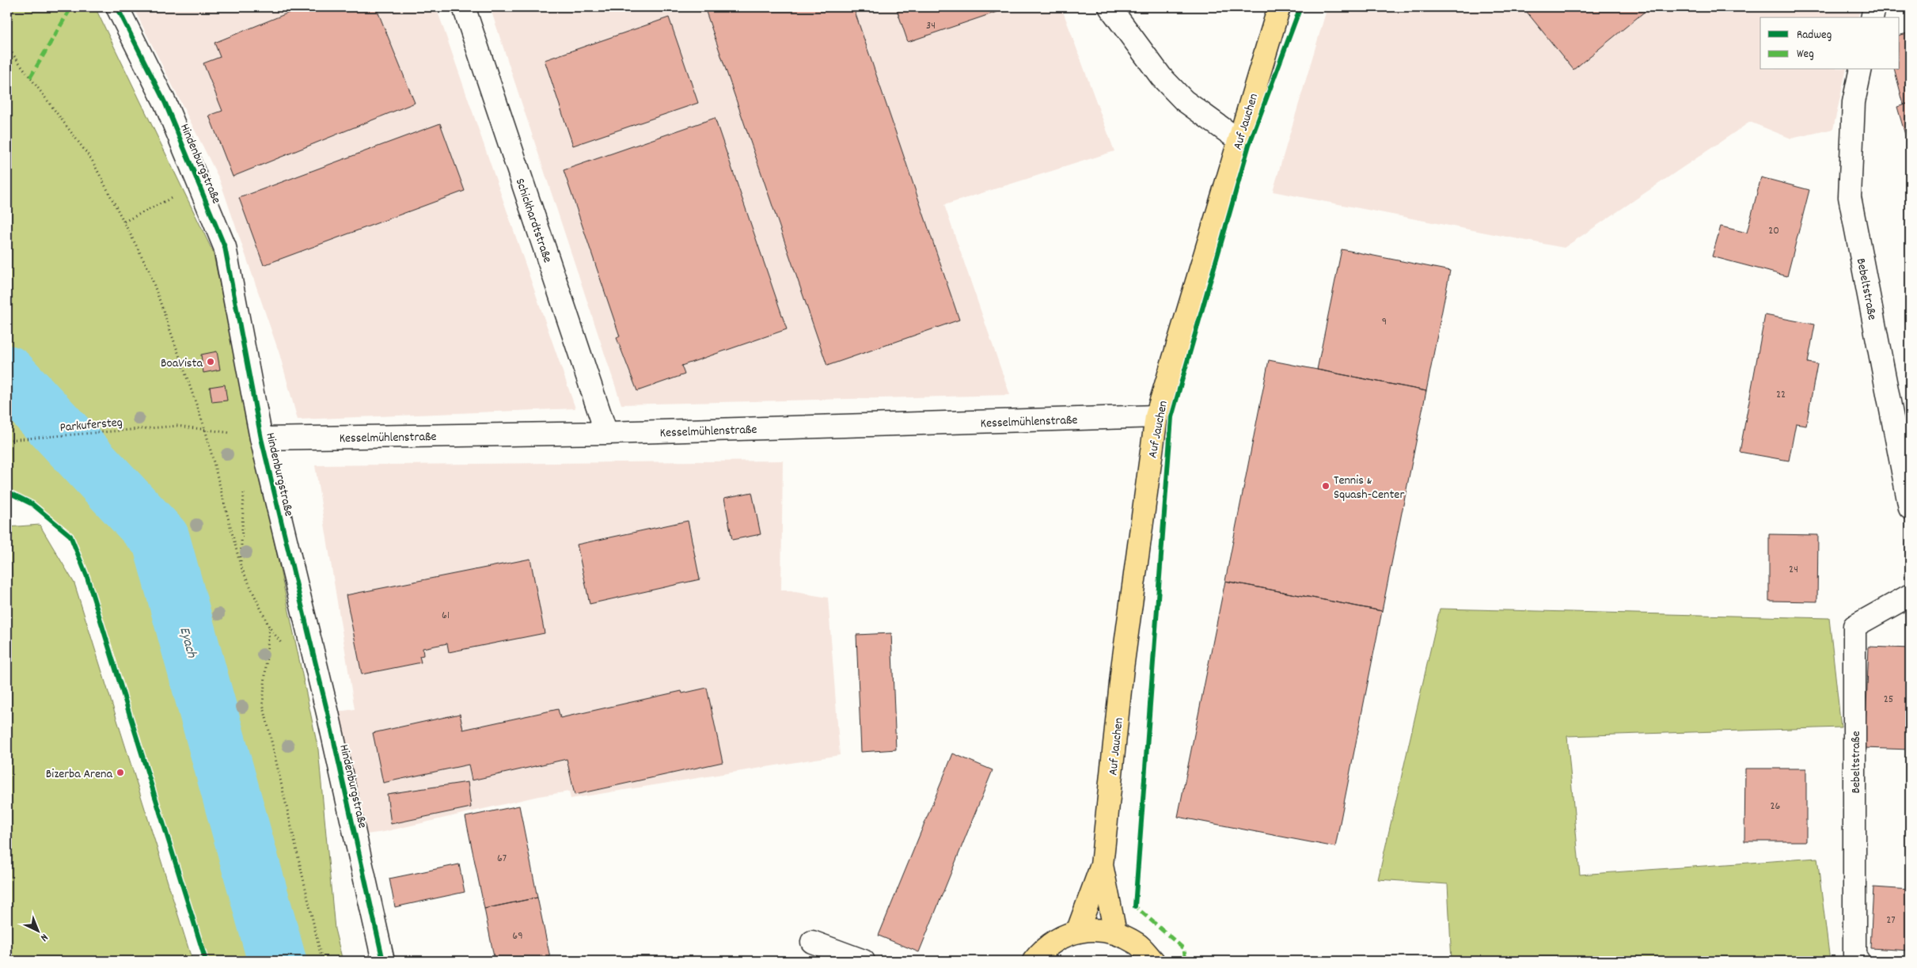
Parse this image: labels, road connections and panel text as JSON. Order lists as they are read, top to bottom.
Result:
{
  "streets": {
    "main road": ["Auf Jauchen"],
    "street": [
      "Hindenburgstraße",
      "Schickhardtstraße",
      "Bebeltstraße",
      "Kesselmühlenstraße"
    ],
    "path": ["Parkufersteg"]
  },
  "crossings": [
    ["Auf Jauchen", "Kesselmühlenstraße"],
    ["Hindenburgstraße", "Kesselmühlenstraße"],
    ["Schickhardtstraße", "Kesselmühlenstraße"]
  ],
  "water": ["Eyach"],
  "places": ["BoaVista", "Tennis & Squash-Center", "Bizerba Arena"],
  "house_numbers": [
    "34",
    "20",
    "9",
    "22",
    "24",
    "61",
    "25",
    "26",
    "67",
    "27",
    "69"
  ],
  "legend": ["Radweg", "Weg"],
  "north": "bottom right"
}
